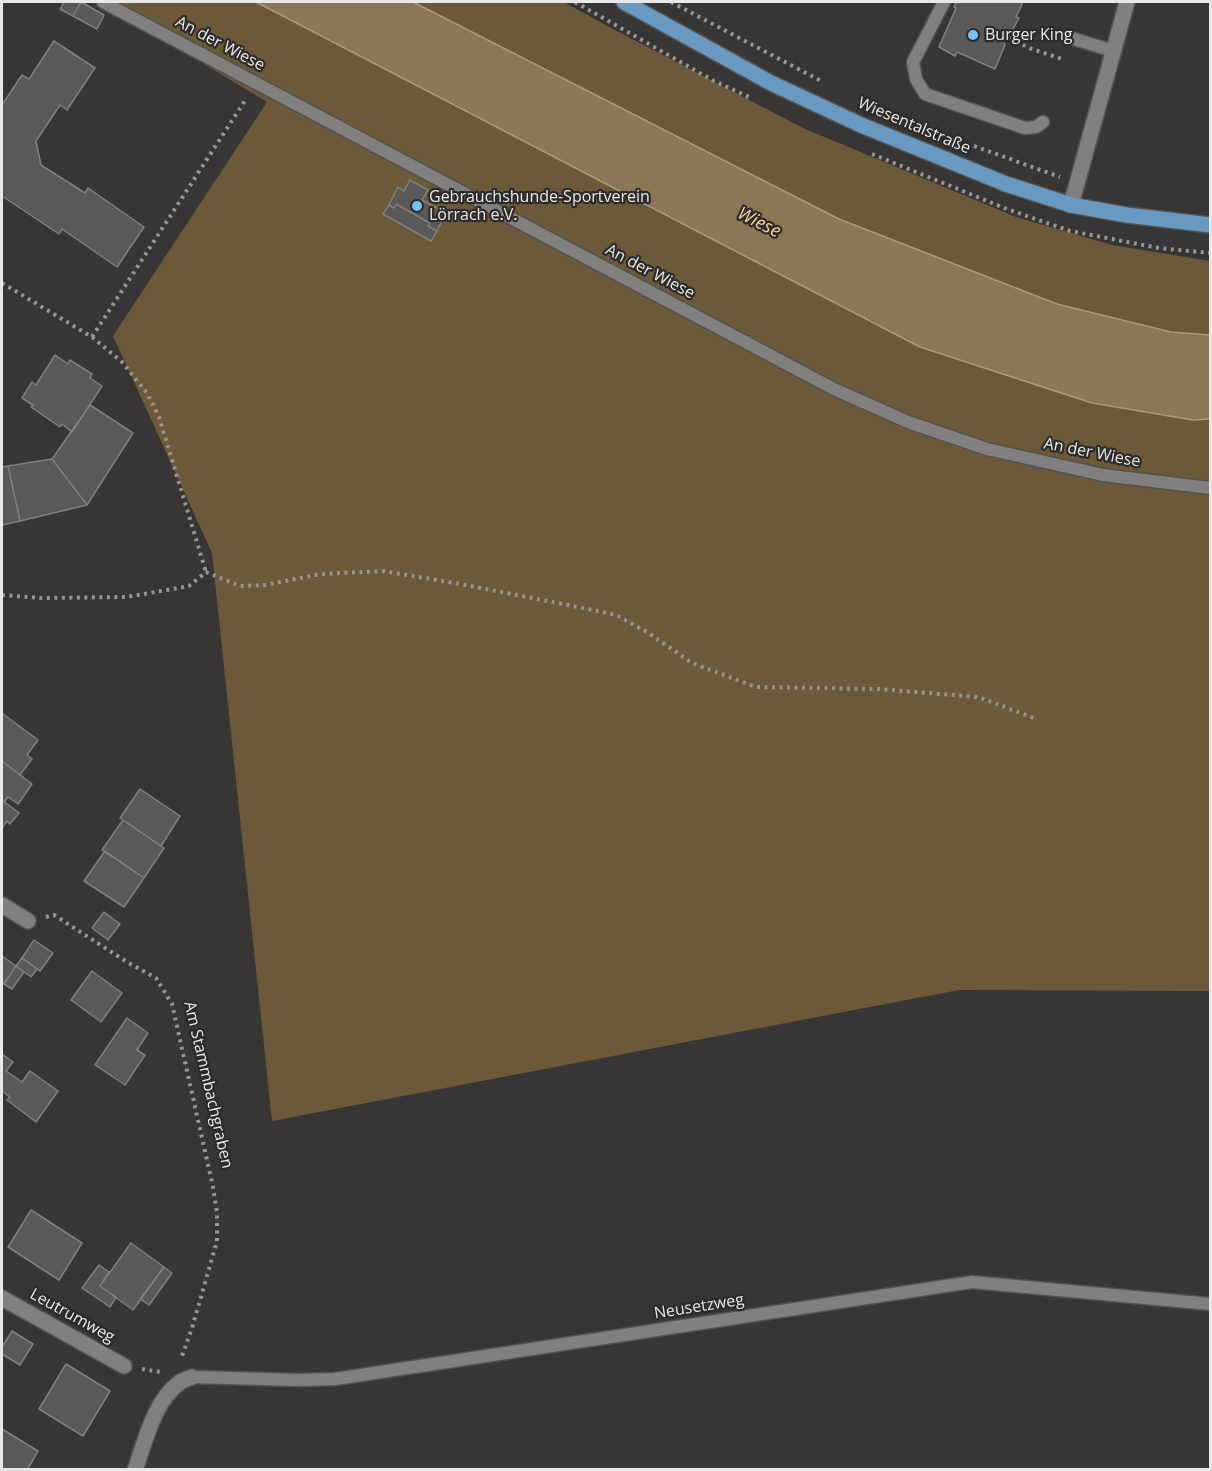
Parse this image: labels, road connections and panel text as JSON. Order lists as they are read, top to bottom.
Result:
{
  "streets": {
    "main road": ["Wiesentalstraße"],
    "street": ["Leutrumweg"],
    "lane": ["An der Wiese", "Neusetzweg"],
    "path": ["Am Stammbachgraben"]
  },
  "water": ["Wiese"],
  "places": ["Burger King", "Gebrauchshunde-Sportverein Lörrach e.V."]
}
